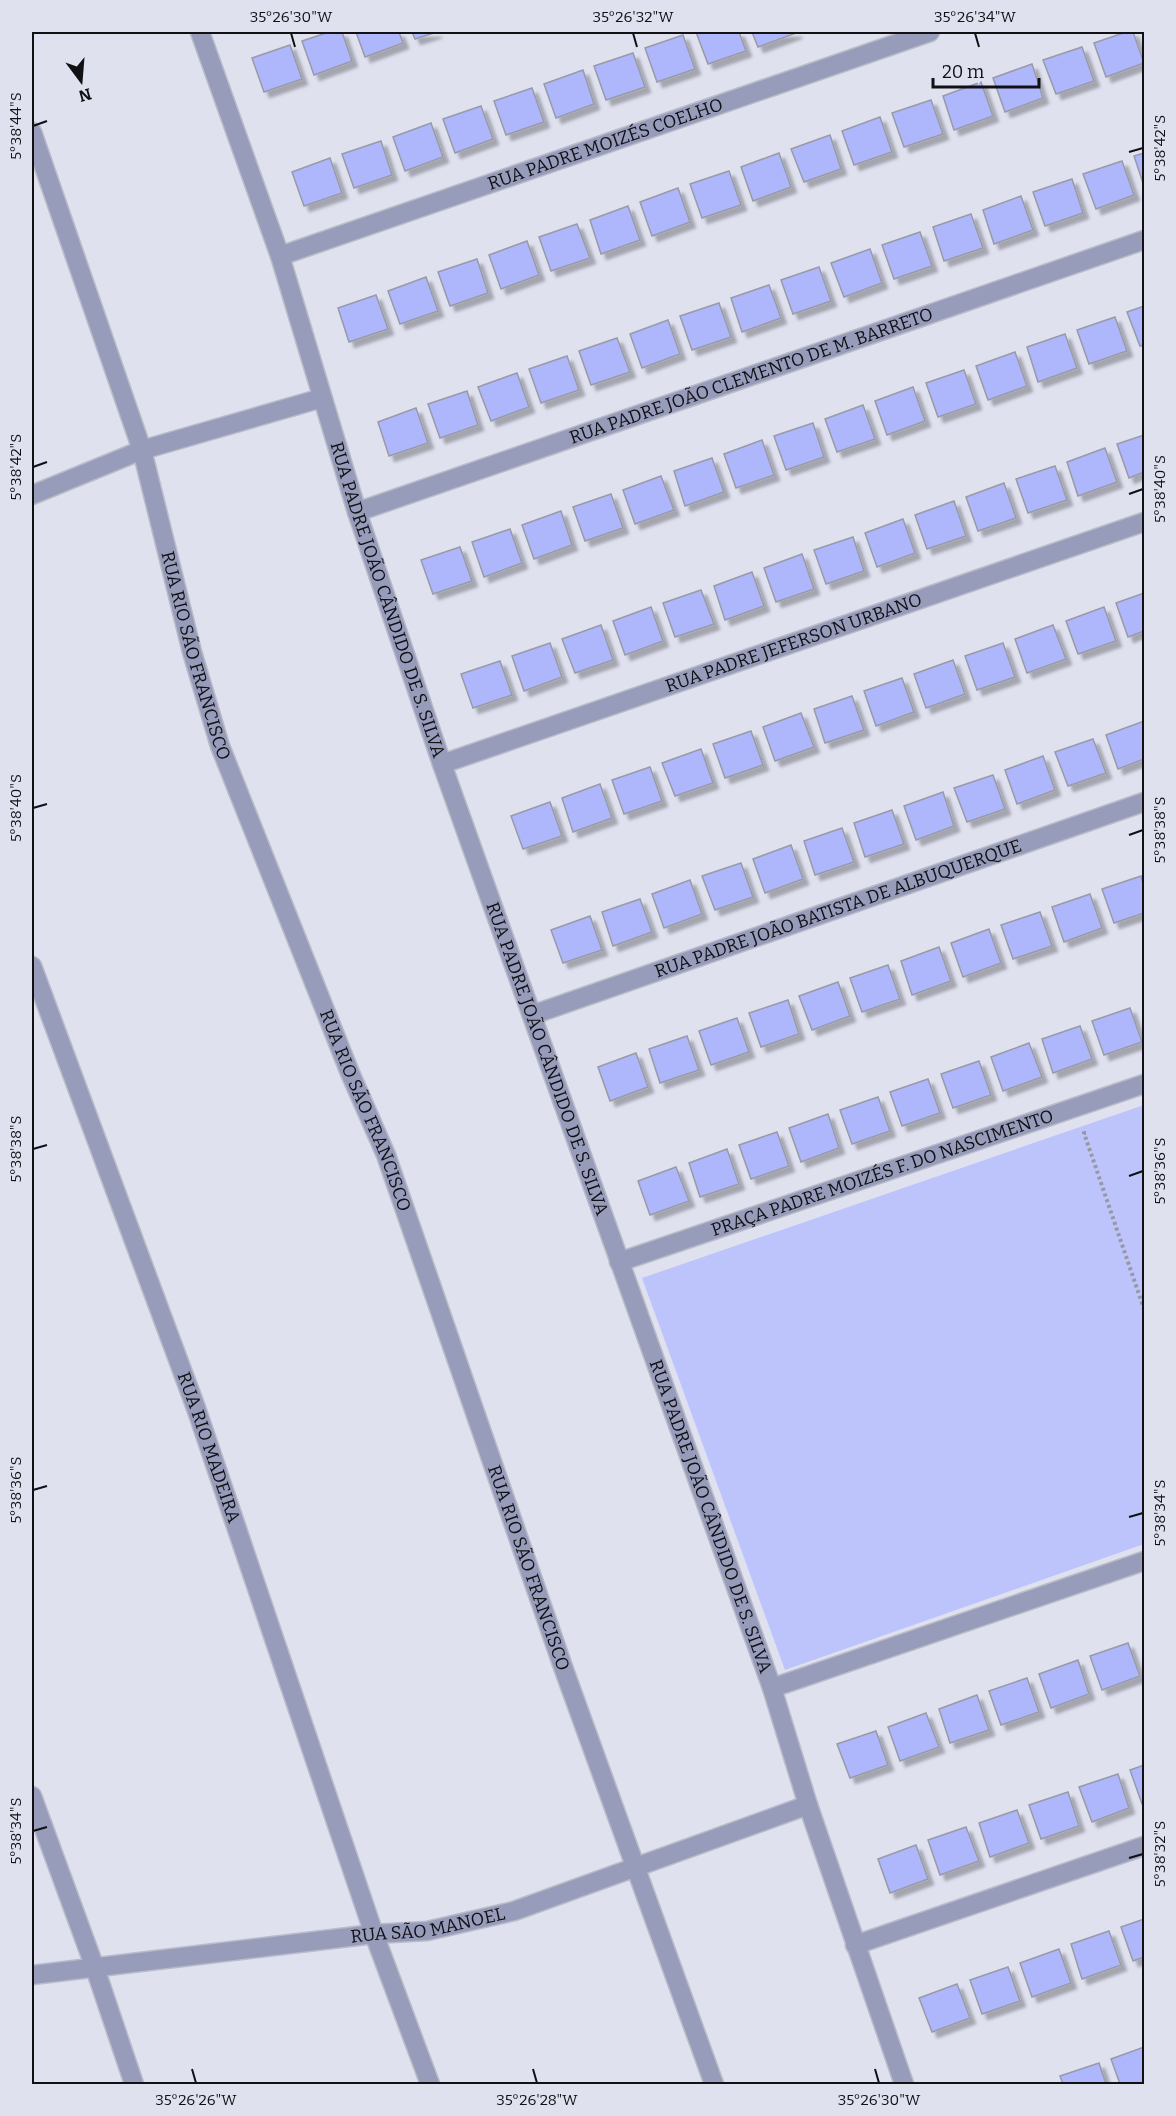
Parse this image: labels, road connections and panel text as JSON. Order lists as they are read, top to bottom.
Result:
{
  "streets": {
    "street": [
      "RUA PADRE MOIZÉS COELHO",
      "RUA PADRE JOÃO CLEMENTO DE M. BARRETO",
      "RUA PADRE JOÃO CÂNDIDO DE S. SILVA",
      "RUA PADRE JEFERSON URBANO",
      "RUA RIO SÃO FRANCISCO",
      "RUA PADRE JOÃO BATISTA DE ALBUQUERQUE",
      "PRAÇA PADRE MOIZÉS F. DO NASCIMENTO",
      "RUA RIO MADEIRA",
      "RUA SÃO MANOEL"
    ]
  },
  "crossings": [
    ["RUA PADRE MOIZÉS COELHO", "RUA PADRE JOÃO CÂNDIDO DE S. SILVA"],
    ["RUA PADRE JOÃO CLEMENTO DE M. BARRETO", "RUA PADRE JOÃO CÂNDIDO DE S. SILVA"],
    ["RUA PADRE JOÃO CÂNDIDO DE S. SILVA", "RUA PADRE JEFERSON URBANO"],
    ["RUA PADRE JOÃO CÂNDIDO DE S. SILVA", "RUA PADRE JOÃO BATISTA DE ALBUQUERQUE"],
    ["RUA PADRE JOÃO CÂNDIDO DE S. SILVA", "PRAÇA PADRE MOIZÉS F. DO NASCIMENTO"],
    ["RUA PADRE JOÃO CÂNDIDO DE S. SILVA", "RUA SÃO MANOEL"],
    ["RUA RIO SÃO FRANCISCO", "RUA SÃO MANOEL"],
    ["RUA RIO MADEIRA", "RUA SÃO MANOEL"]
  ],
  "scale_bar": "20 m",
  "north": "bottom",
  "coordinates": [
    "35°26'30\"W",
    "35°26'32\"W",
    "35°26'34\"W",
    "5°38'44\"S",
    "5°38'42\"S",
    "5°38'40\"S",
    "5°38'38\"S",
    "5°38'36\"S",
    "5°38'34\"S",
    "5°38'32\"S",
    "35°26'26\"W",
    "35°26'28\"W"
  ]
}
